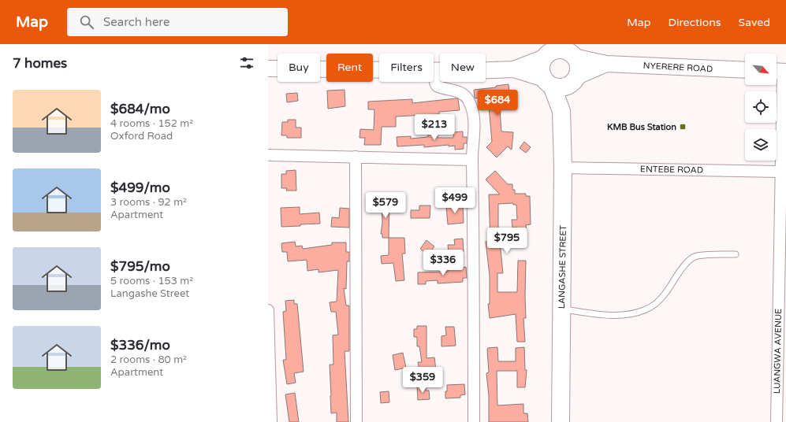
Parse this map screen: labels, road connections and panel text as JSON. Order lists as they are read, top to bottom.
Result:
{
  "streets": {
    "main road": ["NYERERE ROAD", "LANGASHE STREET"],
    "street": ["ENTEBE ROAD", "LUANGWA AVENUE"]
  },
  "crossings": [
    ["NYERERE ROAD", "LANGASHE STREET"],
    ["ENTEBE ROAD", "LANGASHE STREET"],
    ["ENTEBE ROAD", "LUANGWA AVENUE"]
  ],
  "places": {
    "transit": ["KMB Bus Station"]
  },
  "north": "bottom right",
  "page": {
    "header": "Map",
    "search": "Search here",
    "nav": ["Map", "Directions", "Saved"],
    "heading": "7 homes",
    "chip": [
      "Buy",
      "Rent",
      "Filters",
      "New"
    ],
    "list": [
      {
        "name": "$684/mo",
        "note": "4 rooms · 152 m² · Oxford Road"
      },
      {
        "name": "$499/mo",
        "note": "3 rooms · 92 m² · Apartment"
      },
      {
        "name": "$795/mo",
        "note": "5 rooms · 153 m² · Langashe Street"
      },
      {
        "name": "$336/mo",
        "note": "2 rooms · 80 m² · Apartment"
      }
    ],
    "price": [
      "$684",
      "$213",
      "$499",
      "$579",
      "$795",
      "$336",
      "$359"
    ]
  }
}
